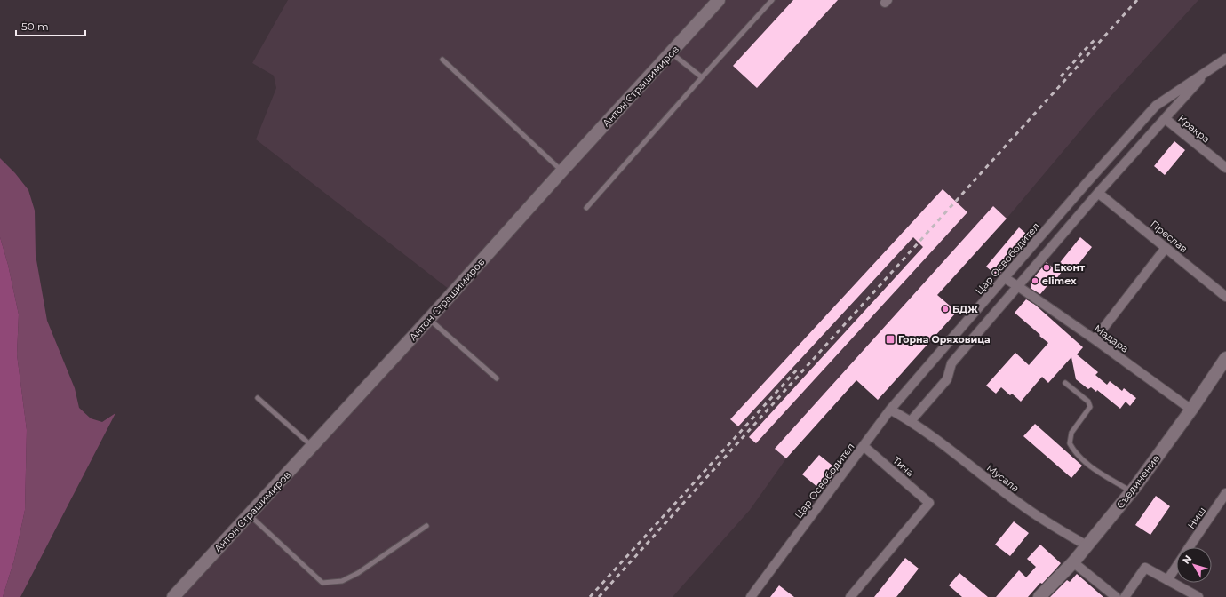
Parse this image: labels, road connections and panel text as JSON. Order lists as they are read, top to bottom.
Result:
{
  "streets": {
    "street": [
      "Антон Страшимиров",
      "Кракра",
      "Преслав",
      "Цар Освободител",
      "Мадара",
      "Тича",
      "Мусала",
      "Съединение",
      "Ниш"
    ]
  },
  "crossings": [
    ["Кракра", "Цар Освободител"],
    ["Преслав", "Цар Освободител"],
    ["Цар Освободител", "Мадара"],
    ["Цар Освободител", "Тича"],
    ["Цар Освободител", "Мусала"],
    ["Мадара", "Съединение"],
    ["Мусала", "Съединение"]
  ],
  "places": {
    "other": ["Еконт", "elimex", "БДЖ"],
    "transit": ["Горна Оряховица"]
  },
  "scale_bar": "50 m",
  "north": "top left"
}
